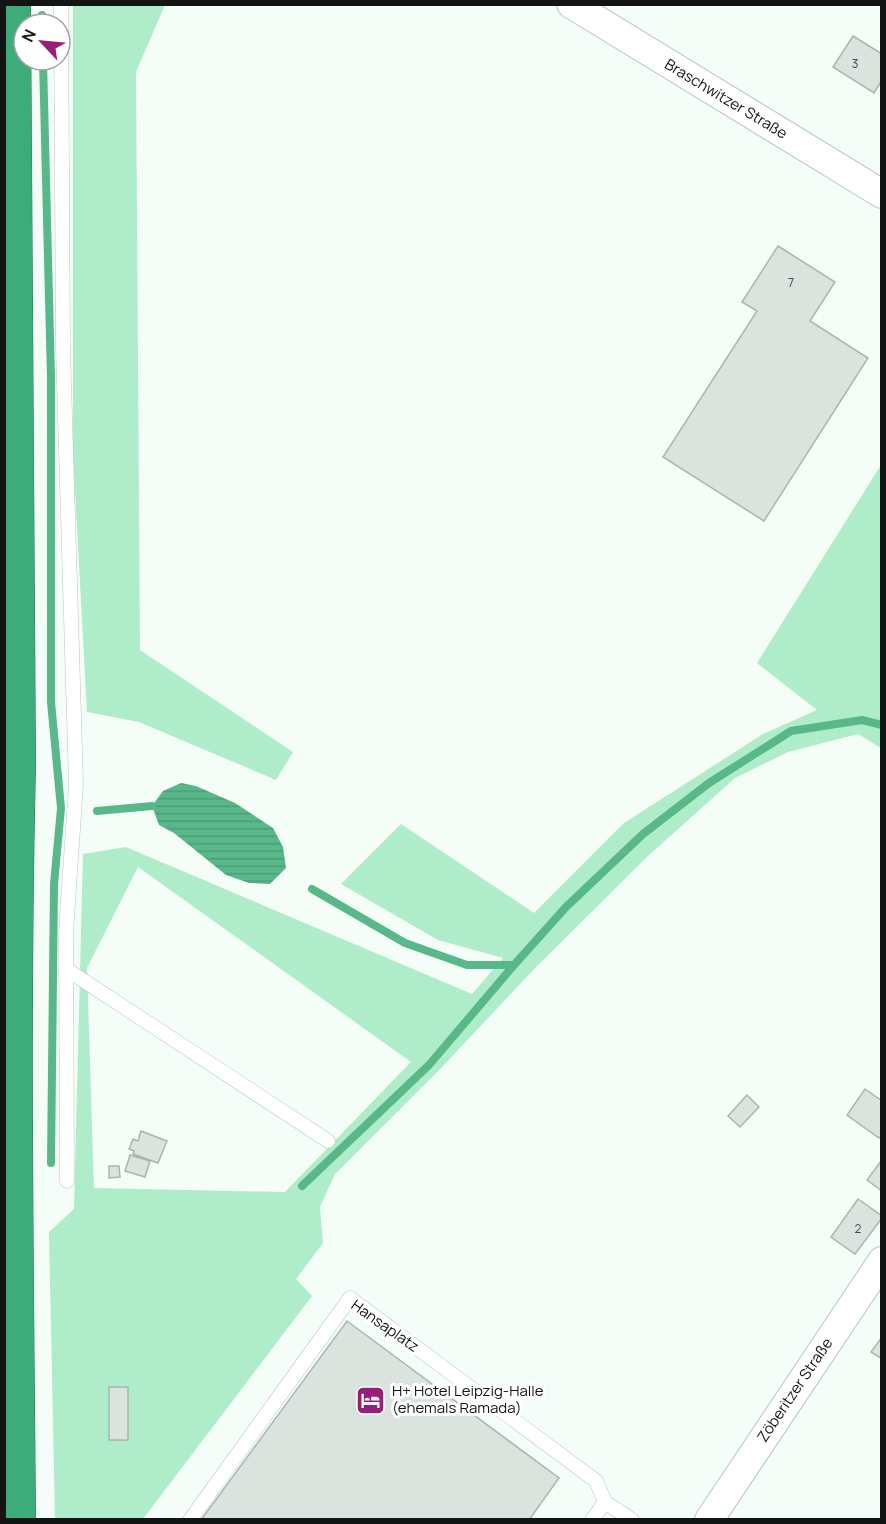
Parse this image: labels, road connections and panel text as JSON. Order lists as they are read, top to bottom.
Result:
{
  "streets": {
    "street": ["Braschwitzer Straße", "Zöberitzer Straße"],
    "lane": ["Hansaplatz"]
  },
  "places": {
    "hotel": ["H+ Hotel Leipzig-Halle (ehemals Ramada)"]
  },
  "house_numbers": ["3", "7", "2"],
  "north": "top left"
}
